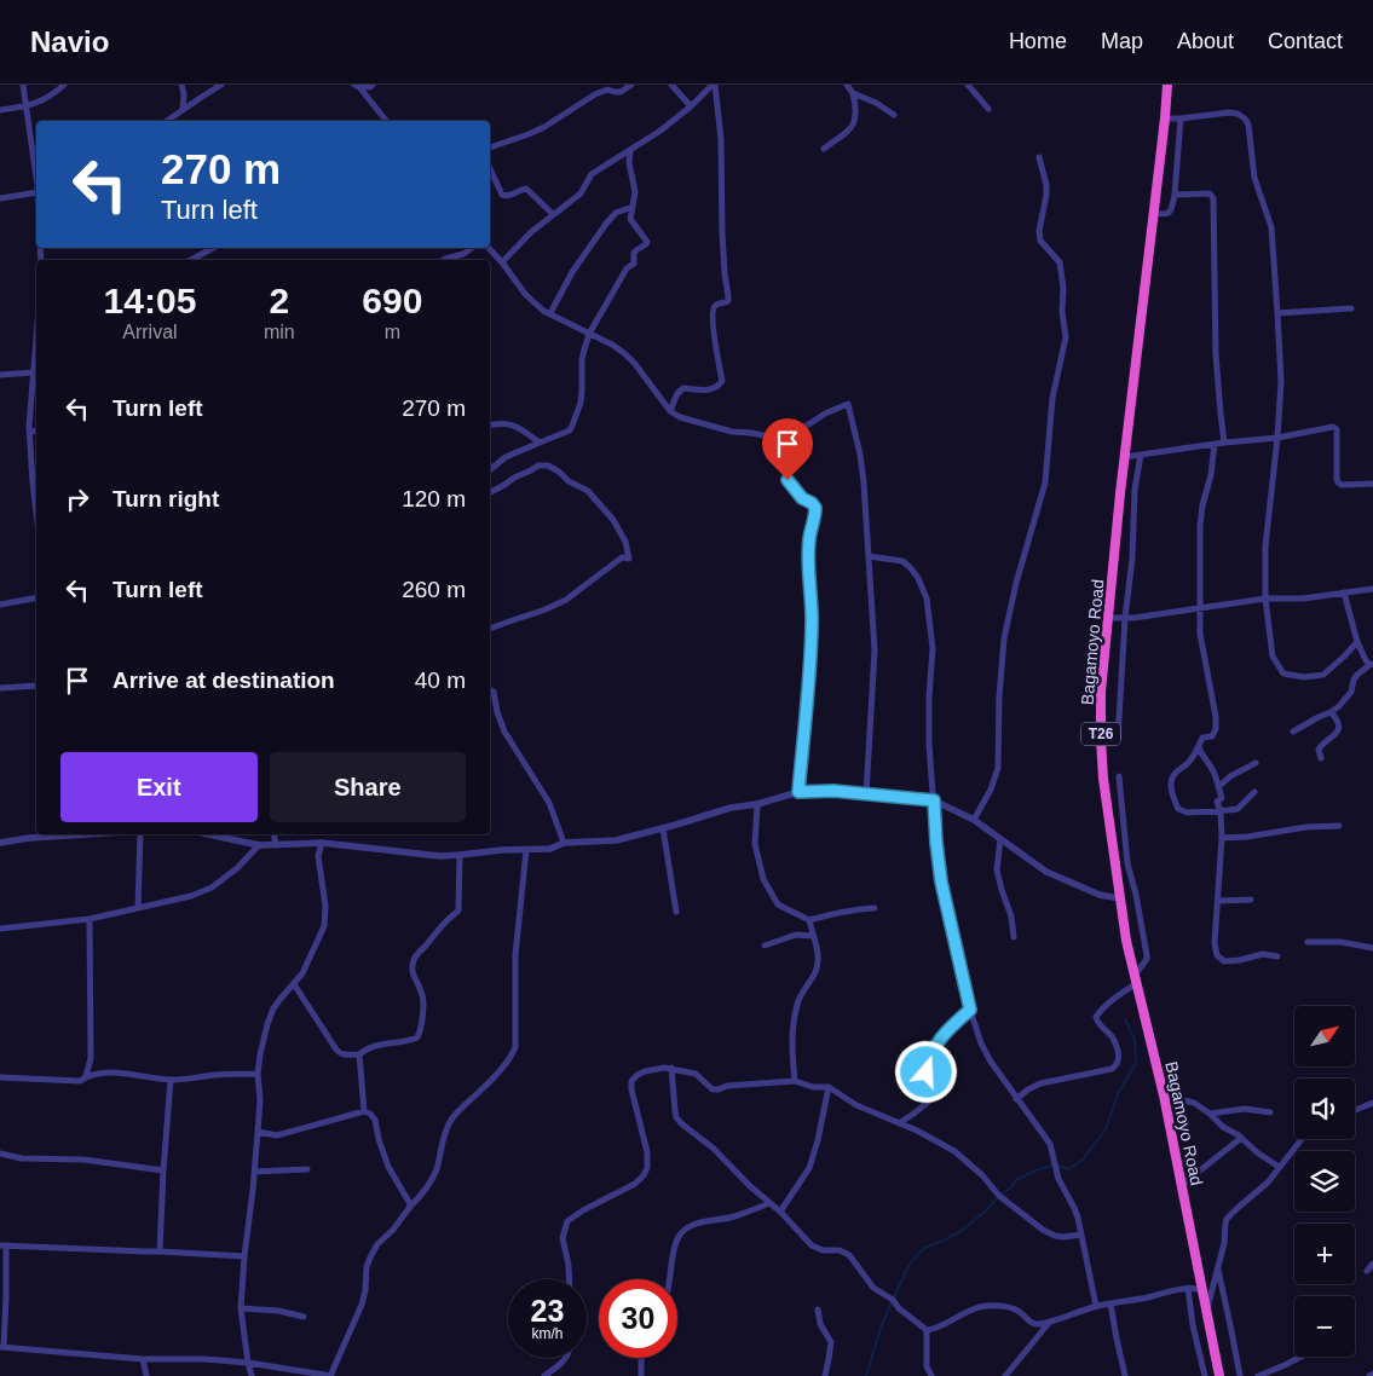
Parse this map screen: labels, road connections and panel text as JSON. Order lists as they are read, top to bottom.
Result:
{
  "streets": {
    "highway": ["Bagamoyo Road", "T26"]
  },
  "north": "top right",
  "page": {
    "header": "Navio",
    "nav": [
      "Home",
      "Map",
      "About",
      "Contact"
    ],
    "turn": ["270 m", "Turn left"],
    "eta": [
      "14:05",
      "Arrival",
      "2",
      "min",
      "690",
      "m"
    ],
    "list": [
      {
        "name": "Turn left",
        "value": "270 m"
      },
      {
        "name": "Turn right",
        "value": "120 m"
      },
      {
        "name": "Turn left",
        "value": "260 m"
      },
      {
        "name": "Arrive at destination",
        "value": "40 m"
      }
    ],
    "buttons": ["Exit", "Share"],
    "map_buttons": ["+", "−"],
    "speed": "23 km/h",
    "limit": "30"
  }
}
